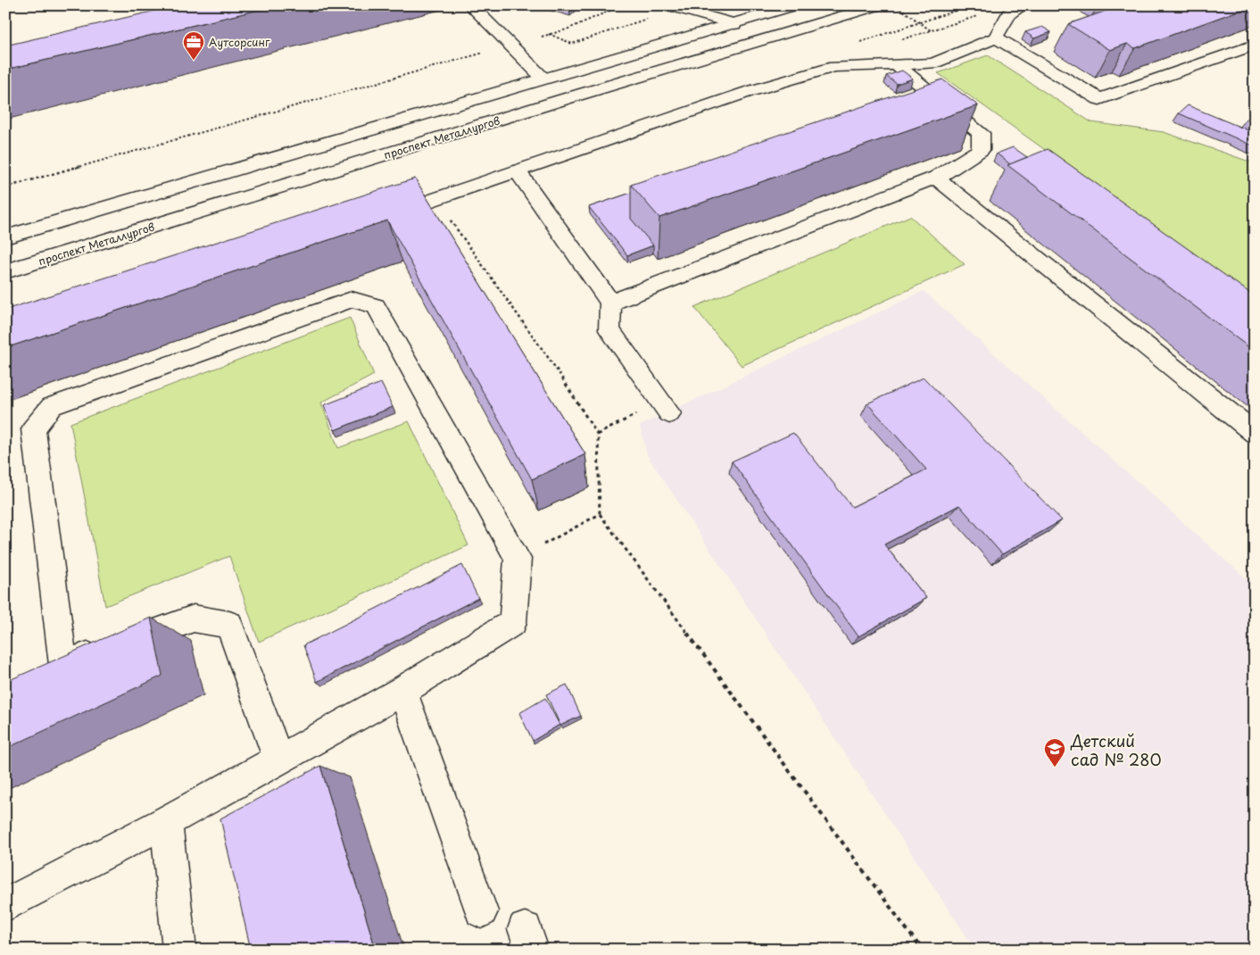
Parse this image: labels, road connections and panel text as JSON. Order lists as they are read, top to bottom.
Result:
{
  "streets": {
    "main road": ["проспект Металлургов"]
  },
  "places": {
    "office": ["Аутсорсинг"],
    "school or university": ["Детский сад № 280"]
  }
}
